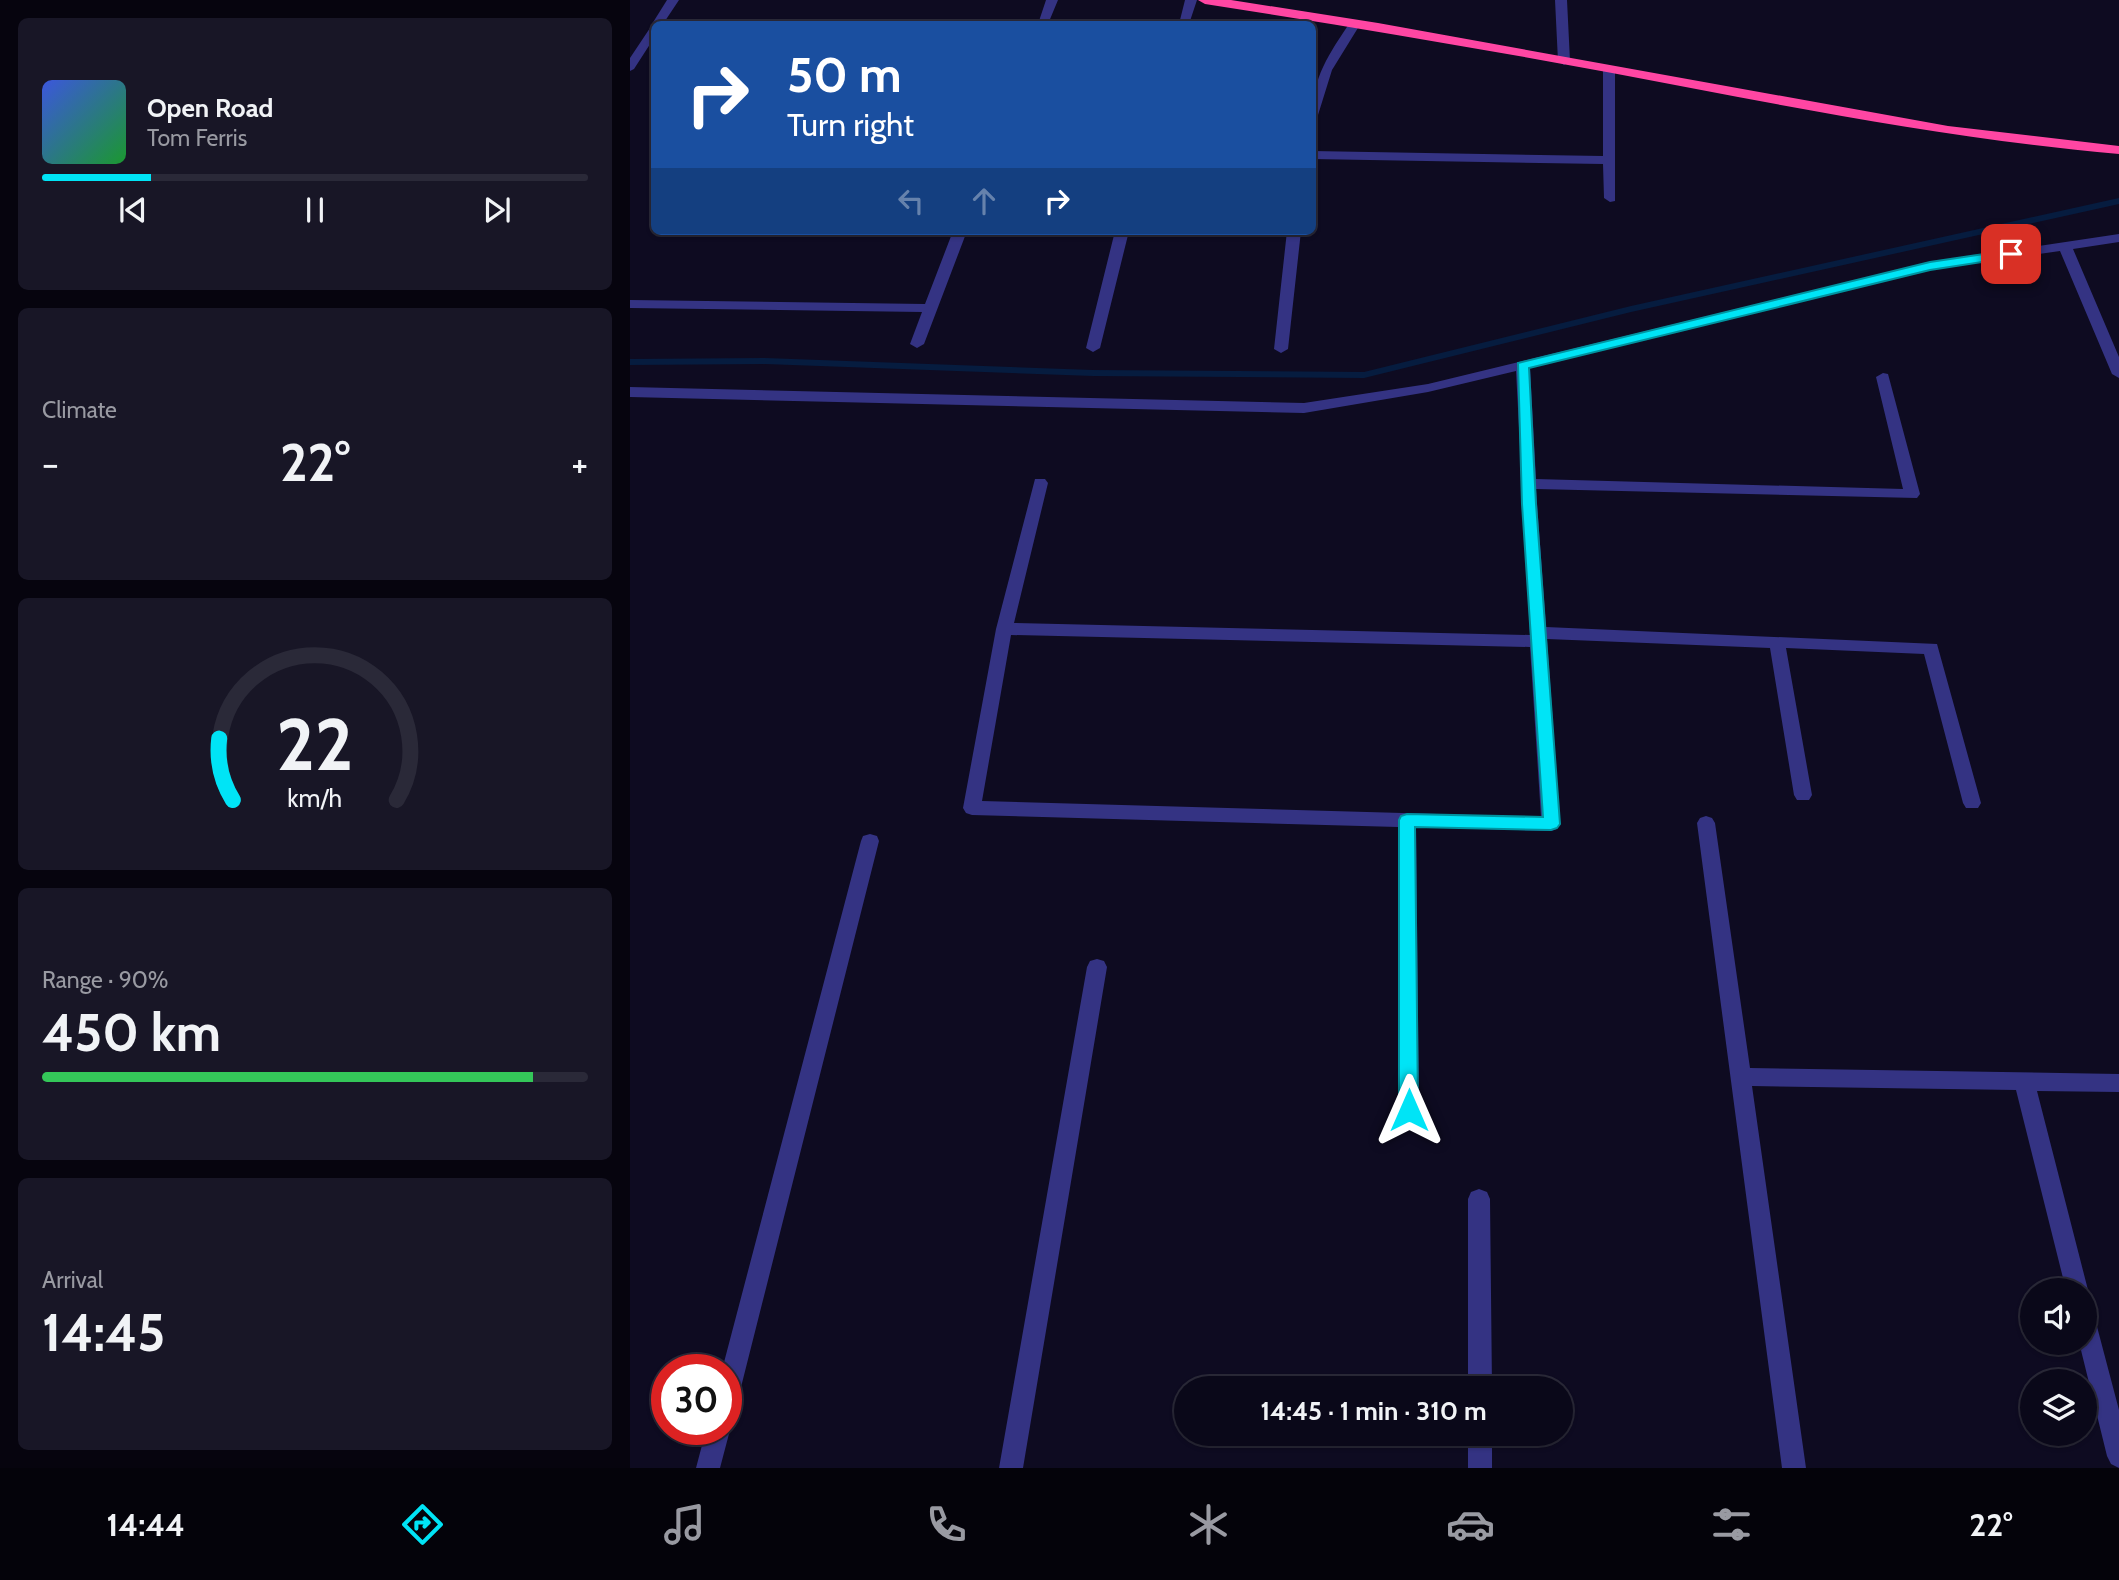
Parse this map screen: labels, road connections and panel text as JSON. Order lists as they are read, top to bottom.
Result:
{
  "page": {
    "turn": ["50 m", "Turn right"],
    "song": ["Open Road", "Tom Ferris"],
    "tile": [
      "Climate",
      ["Range · 90%", "450 km"],
      ["Arrival", "14:45"]
    ],
    "heat": ["−", "22°", "+"],
    "limit": "30",
    "trip": "14:45 · 1 min · 310 m",
    "tabs": ["14:44", "22°"],
    "gauge": ["22", "km/h"]
  }
}
